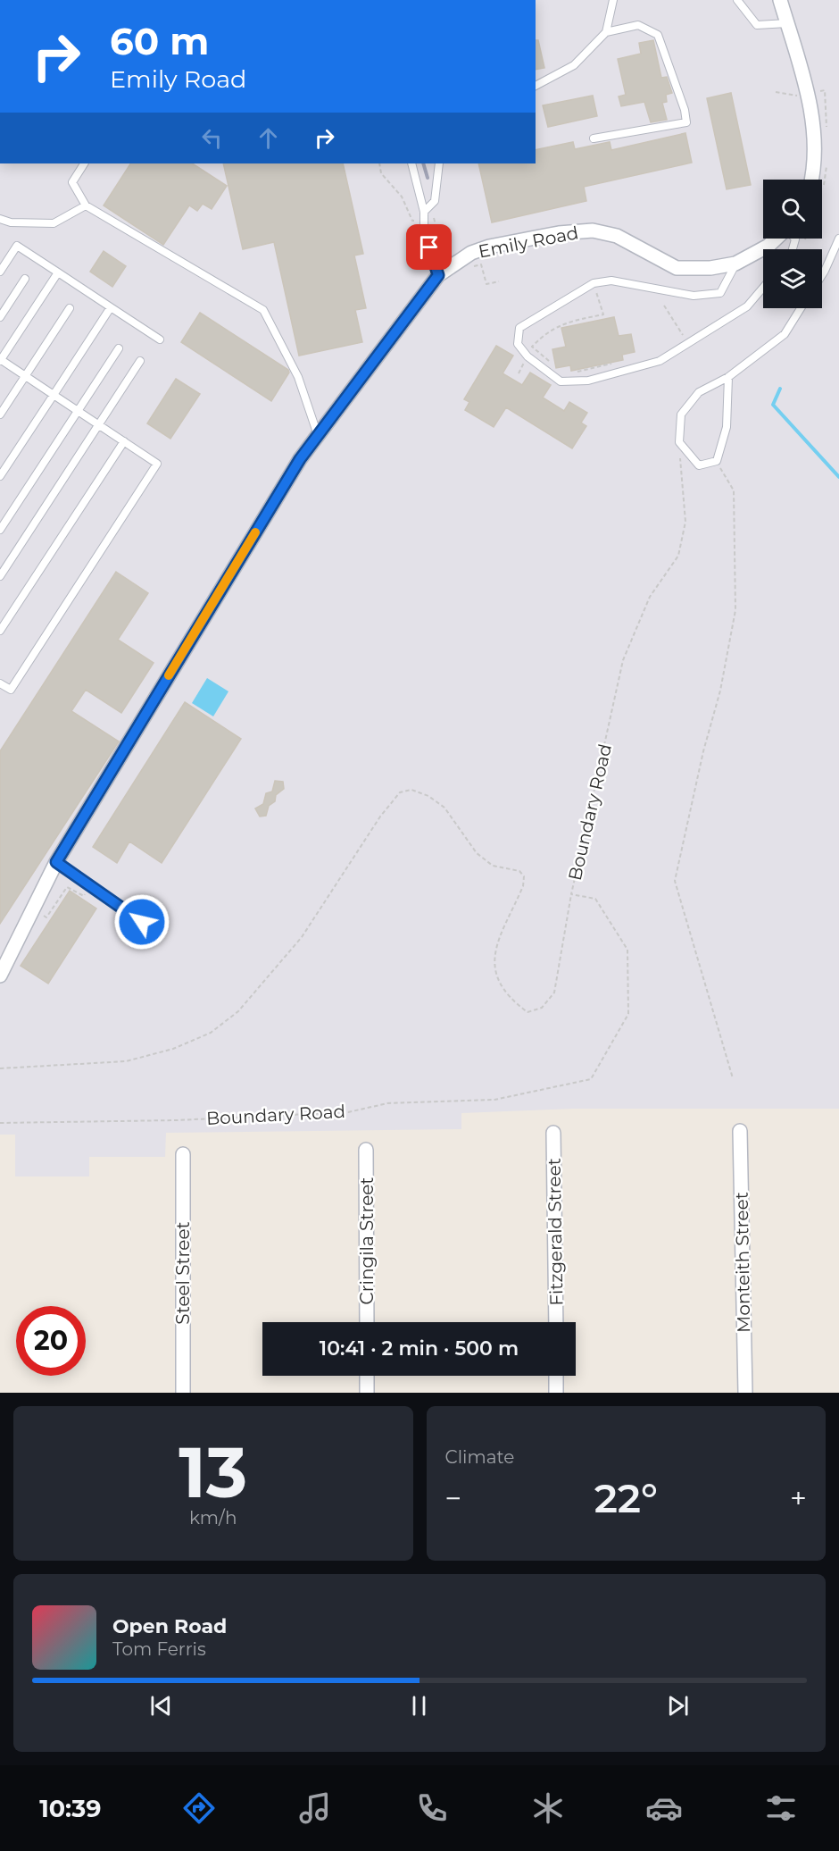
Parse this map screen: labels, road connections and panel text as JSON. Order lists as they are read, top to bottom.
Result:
{
  "streets": {
    "street": [
      "Emily Road",
      "Fitzgerald Street",
      "Cringila Street",
      "Monteith Street",
      "Steel Street"
    ],
    "path": ["Boundary Road"]
  },
  "page": {
    "turn": ["60 m", "Emily Road"],
    "limit": "20",
    "trip": "10:41 · 2 min · 500 m",
    "tile": [
      ["13", "km/h"],
      "Climate"
    ],
    "heat": ["−", "22°", "+"],
    "song": ["Open Road", "Tom Ferris"],
    "tabs": "10:39"
  }
}
